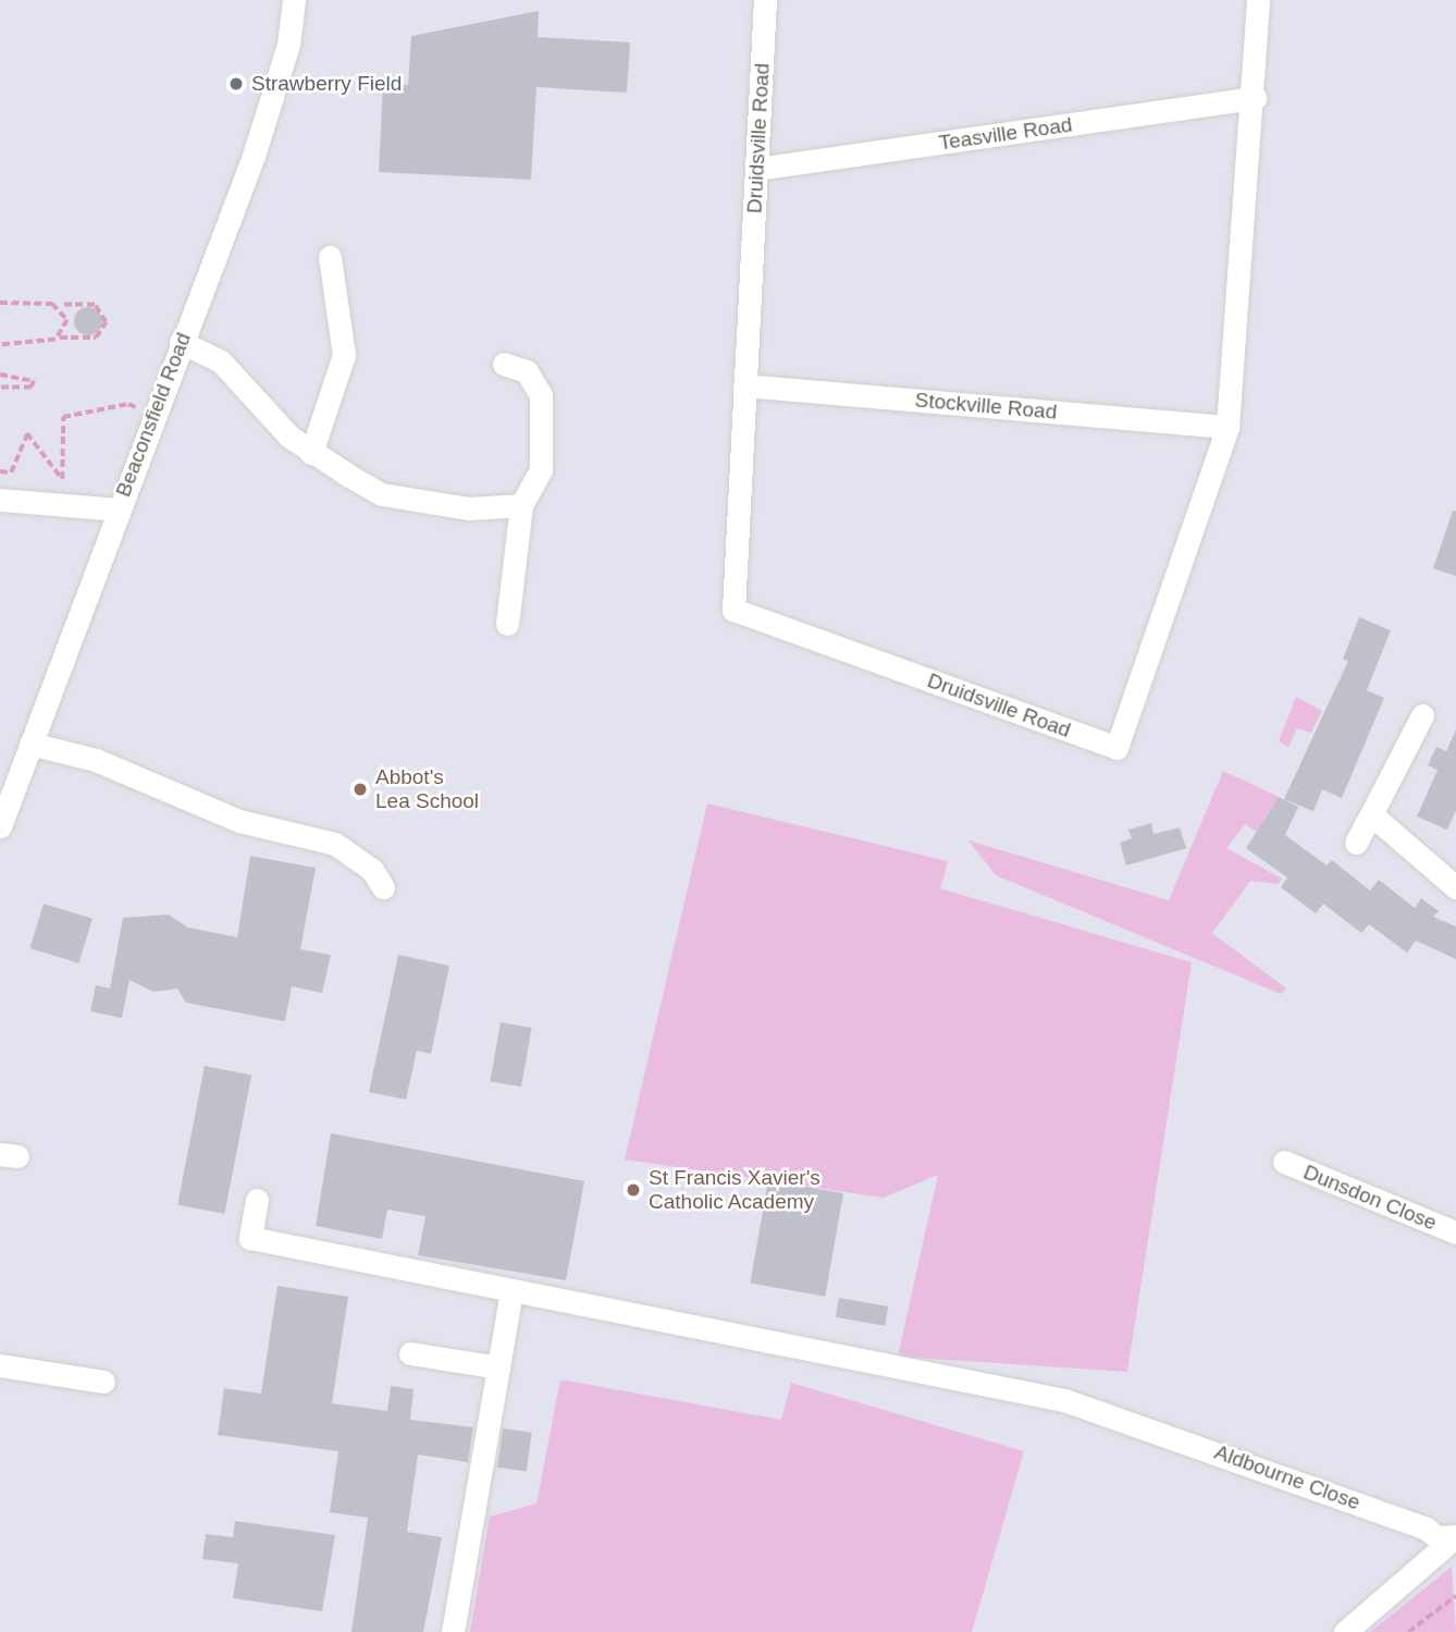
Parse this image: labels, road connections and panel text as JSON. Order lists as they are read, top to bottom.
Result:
{
  "streets": {
    "street": [
      "Teasville Road",
      "Druidsville Road",
      "Stockville Road",
      "Beaconsfield Road",
      "Dunsdon Close",
      "Aldbourne Close"
    ]
  },
  "crossings": [
    ["Teasville Road", "Druidsville Road"],
    ["Druidsville Road", "Stockville Road"]
  ],
  "places": ["Strawberry Field", "Abbot's Lea School", "St Francis Xavier's Catholic Academy"]
}
